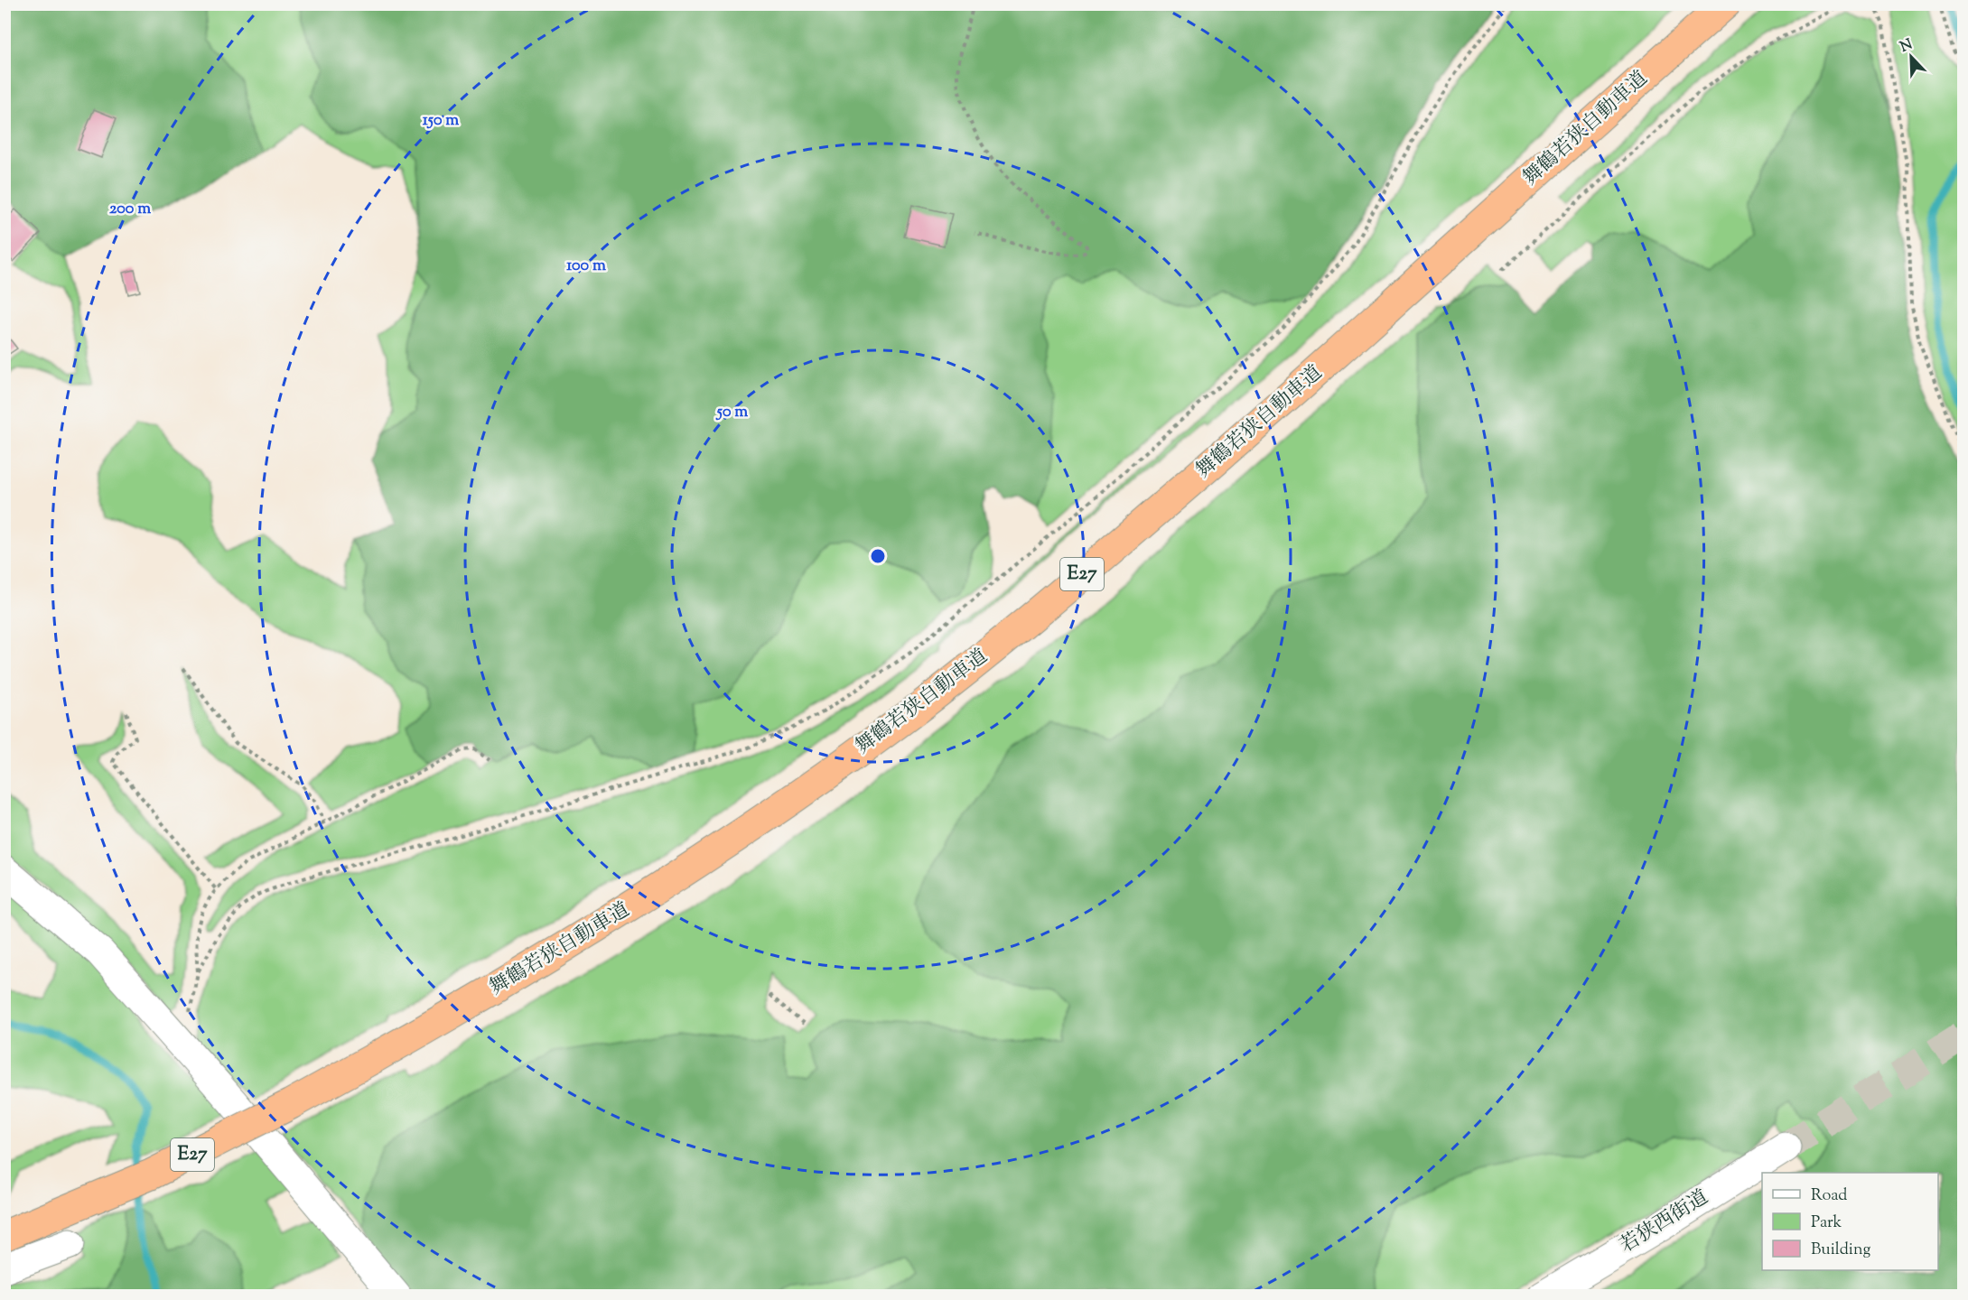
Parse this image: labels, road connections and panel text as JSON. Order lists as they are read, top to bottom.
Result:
{
  "streets": {
    "highway": ["舞鶴若狭自動車道", "E27"],
    "street": ["若狭西街道"]
  },
  "legend": ["Road", "Park", "Building"],
  "north": "top left",
  "rings": [
    "150 m",
    "200 m",
    "100 m",
    "50 m"
  ]
}
